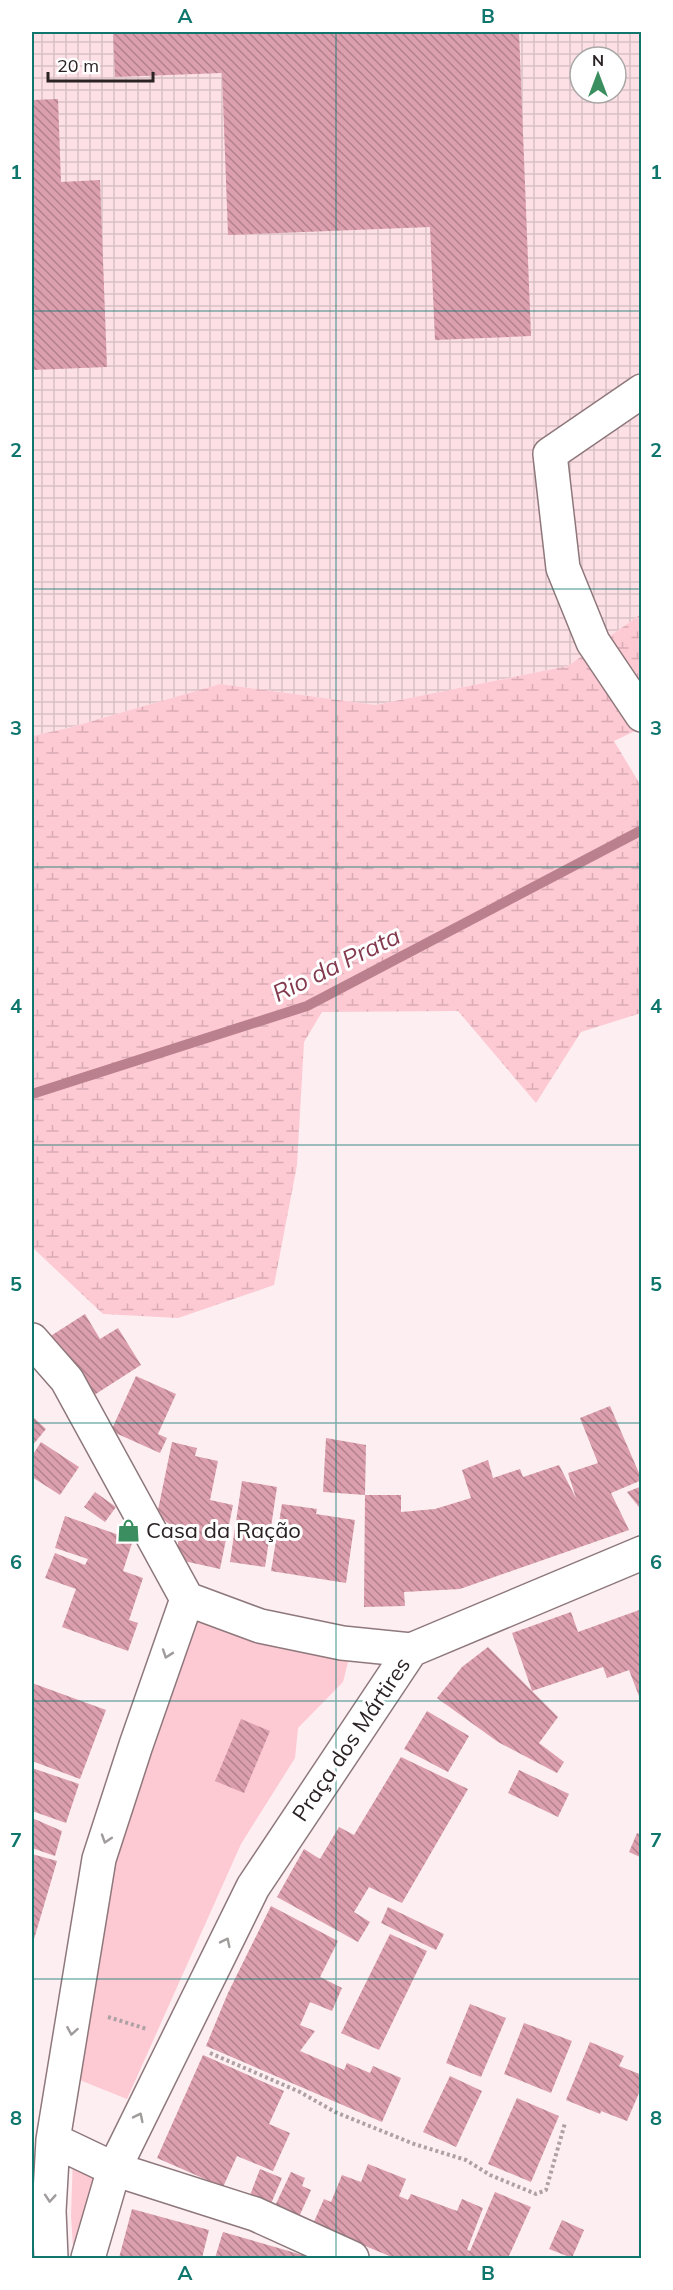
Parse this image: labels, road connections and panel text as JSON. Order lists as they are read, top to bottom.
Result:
{
  "streets": {
    "street": ["Praça dos Mártires"]
  },
  "water": ["Rio da Prata"],
  "places": {
    "shop": ["Casa da Ração"]
  },
  "scale_bar": "20 m",
  "north": "top",
  "grid": {
    "columns": ["A", "B"],
    "rows": [
      "1",
      "2",
      "3",
      "4",
      "5",
      "6",
      "7",
      "8"
    ]
  }
}
